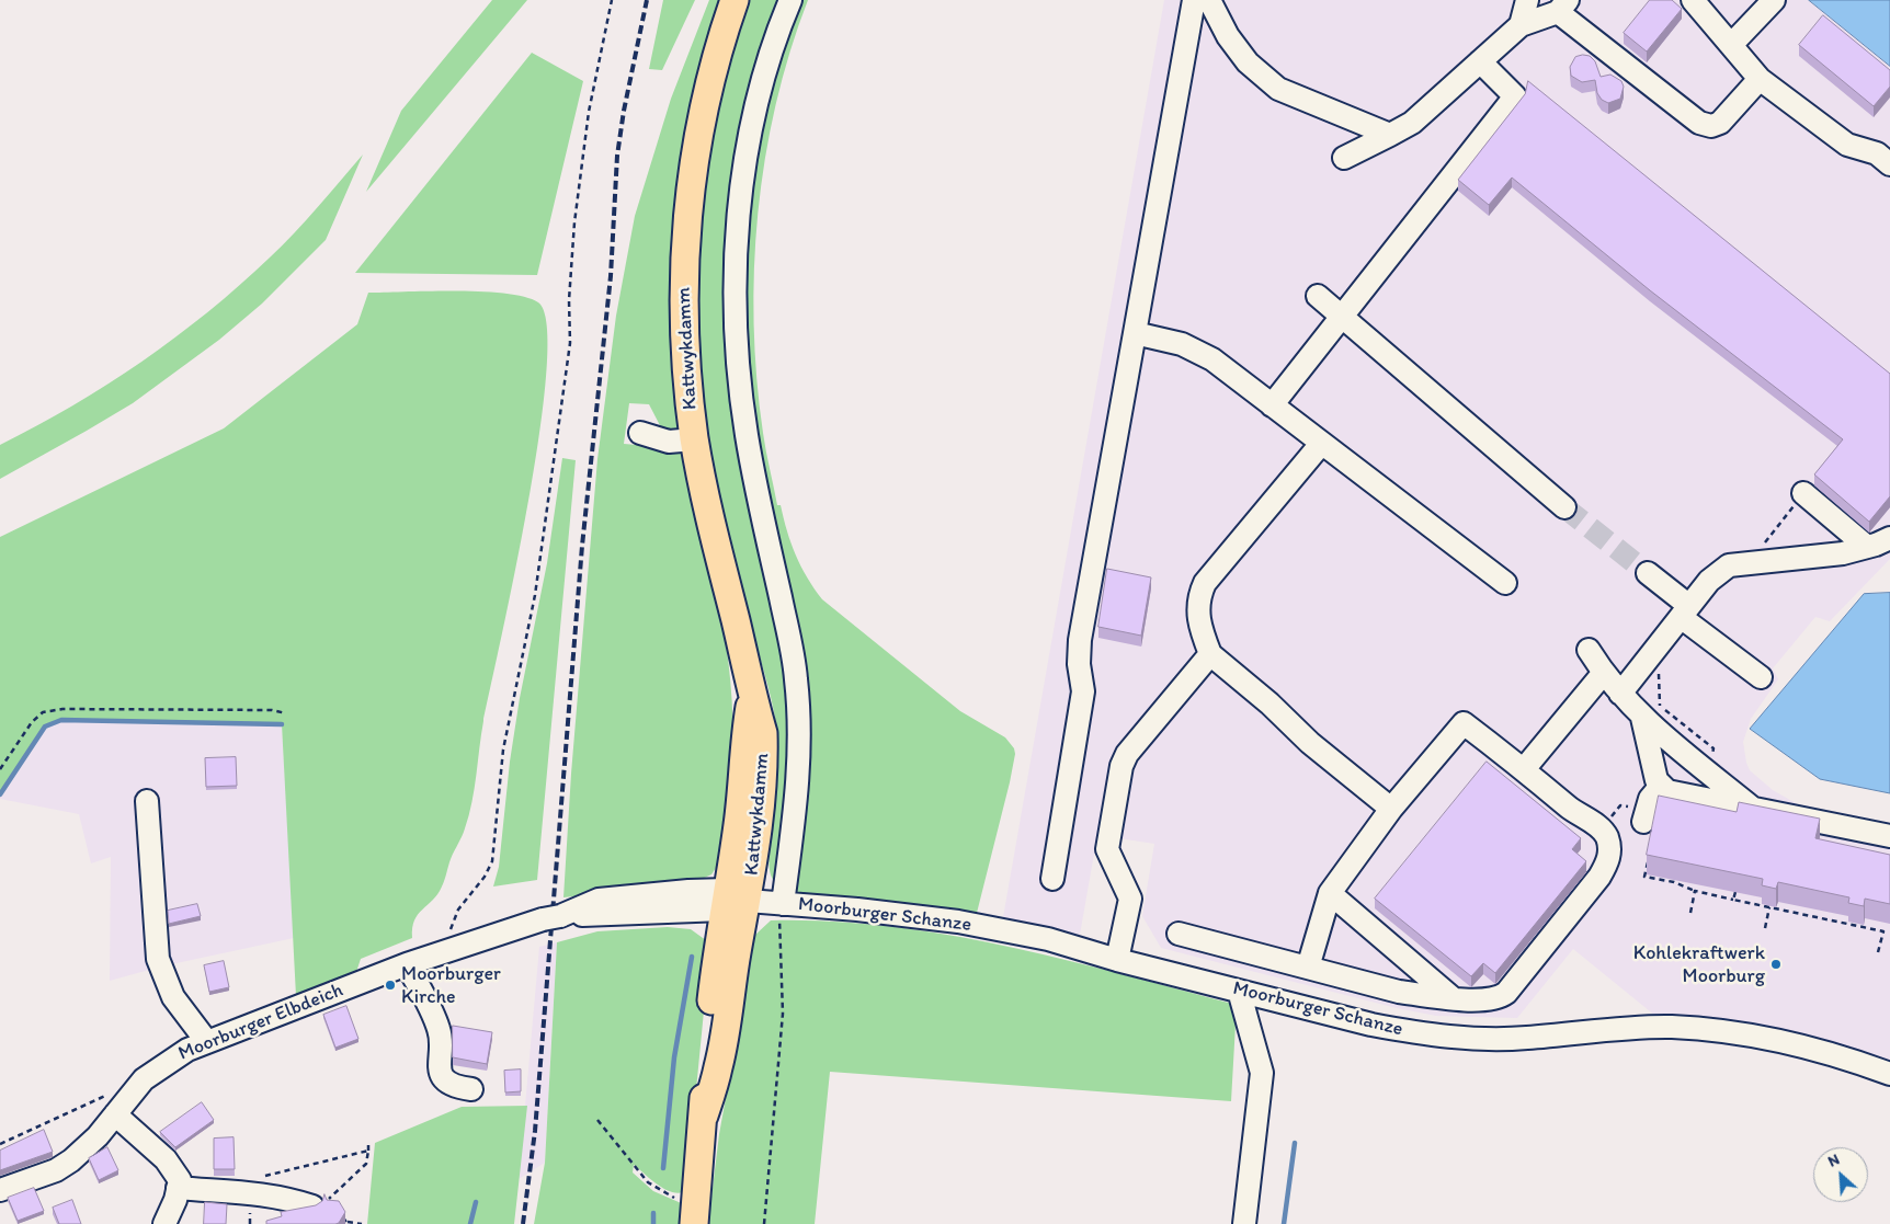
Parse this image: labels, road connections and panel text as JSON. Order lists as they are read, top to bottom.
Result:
{
  "streets": {
    "main road": ["Kattwykdamm"],
    "street": ["Moorburger Schanze", "Moorburger Elbdeich"]
  },
  "crossings": [
    ["Kattwykdamm", "Moorburger Schanze"],
    ["Kattwykdamm", "Moorburger Elbdeich"],
    ["Moorburger Schanze", "Moorburger Elbdeich"]
  ],
  "places": ["Kohlekraftwerk Moorburg", "Moorburger Kirche"],
  "north": "top left"
}
